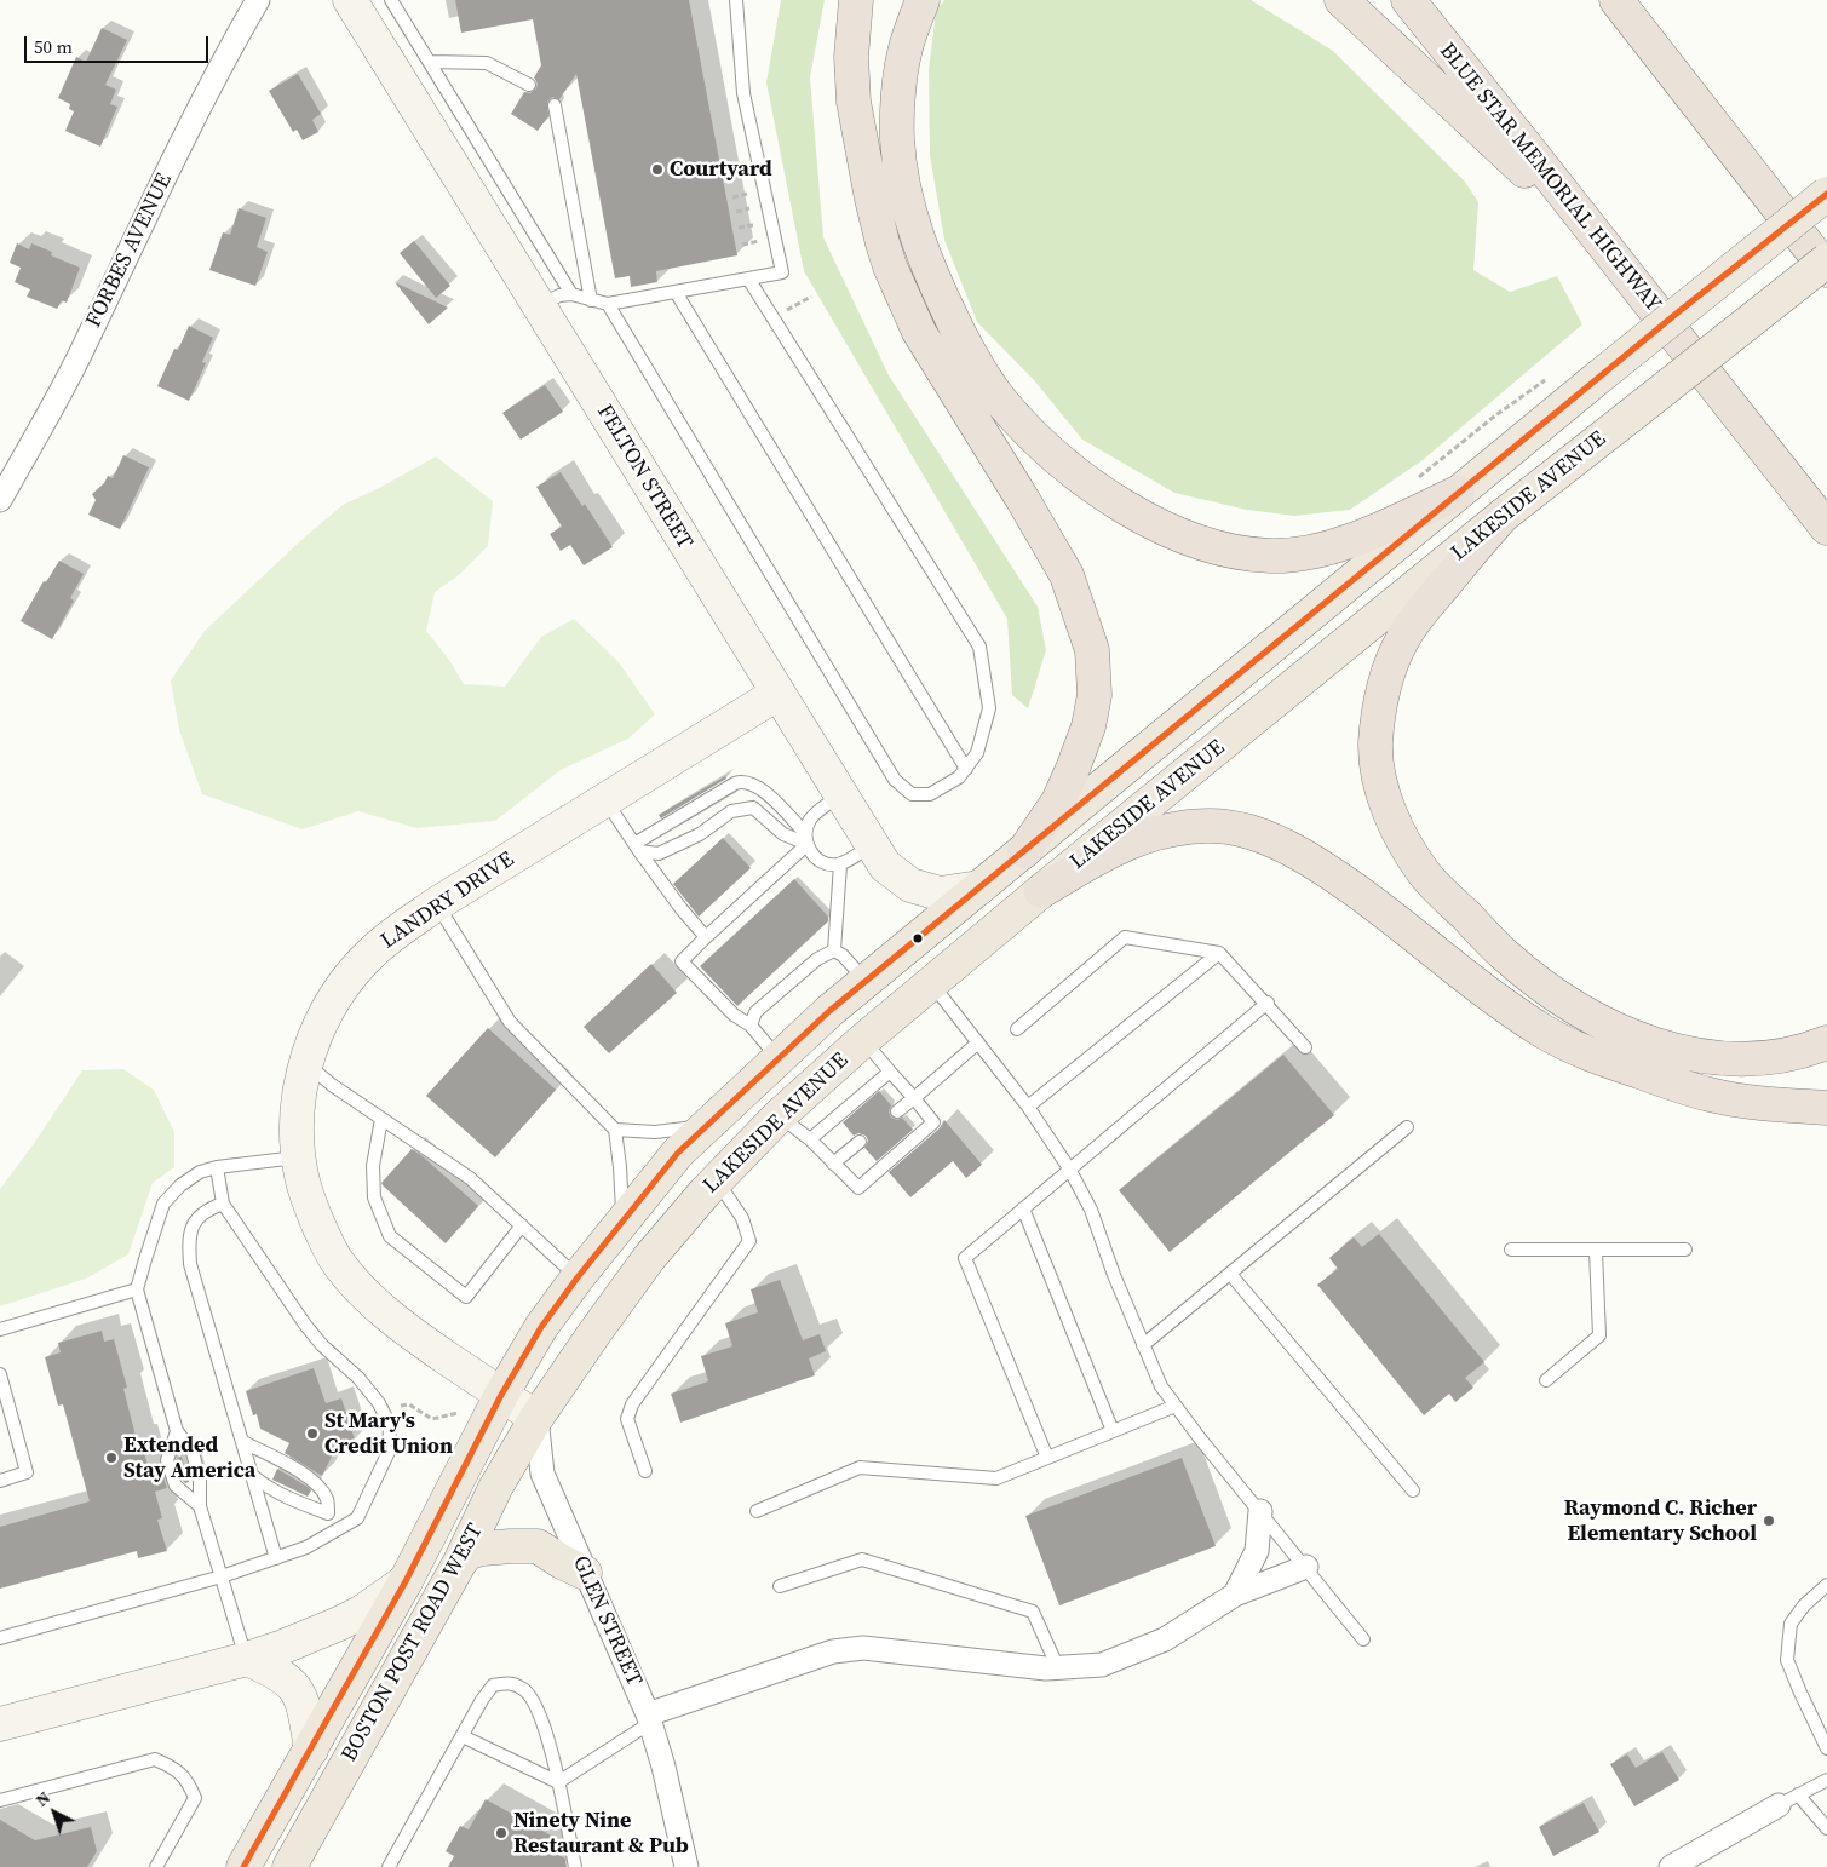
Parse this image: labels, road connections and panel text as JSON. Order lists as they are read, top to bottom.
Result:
{
  "streets": {
    "highway": ["BLUE STAR MEMORIAL HIGHWAY"],
    "main road": ["LAKESIDE AVENUE", "BOSTON POST ROAD WEST"],
    "street": [
      "FORBES AVENUE",
      "FELTON STREET",
      "LANDRY DRIVE",
      "GLEN STREET"
    ]
  },
  "crossings": [
    ["FELTON STREET", "LAKESIDE AVENUE"],
    ["FELTON STREET", "LANDRY DRIVE"],
    ["LAKESIDE AVENUE", "LANDRY DRIVE"],
    ["LAKESIDE AVENUE", "GLEN STREET"],
    ["LAKESIDE AVENUE", "BOSTON POST ROAD WEST"],
    ["LANDRY DRIVE", "BOSTON POST ROAD WEST"],
    ["GLEN STREET", "BOSTON POST ROAD WEST"]
  ],
  "places": [
    "Courtyard",
    "St Mary's Credit Union",
    "Extended Stay America",
    "Raymond C. Richer Elementary School",
    "Ninety Nine Restaurant & Pub"
  ],
  "scale_bar": "50 m",
  "north": "top left"
}
